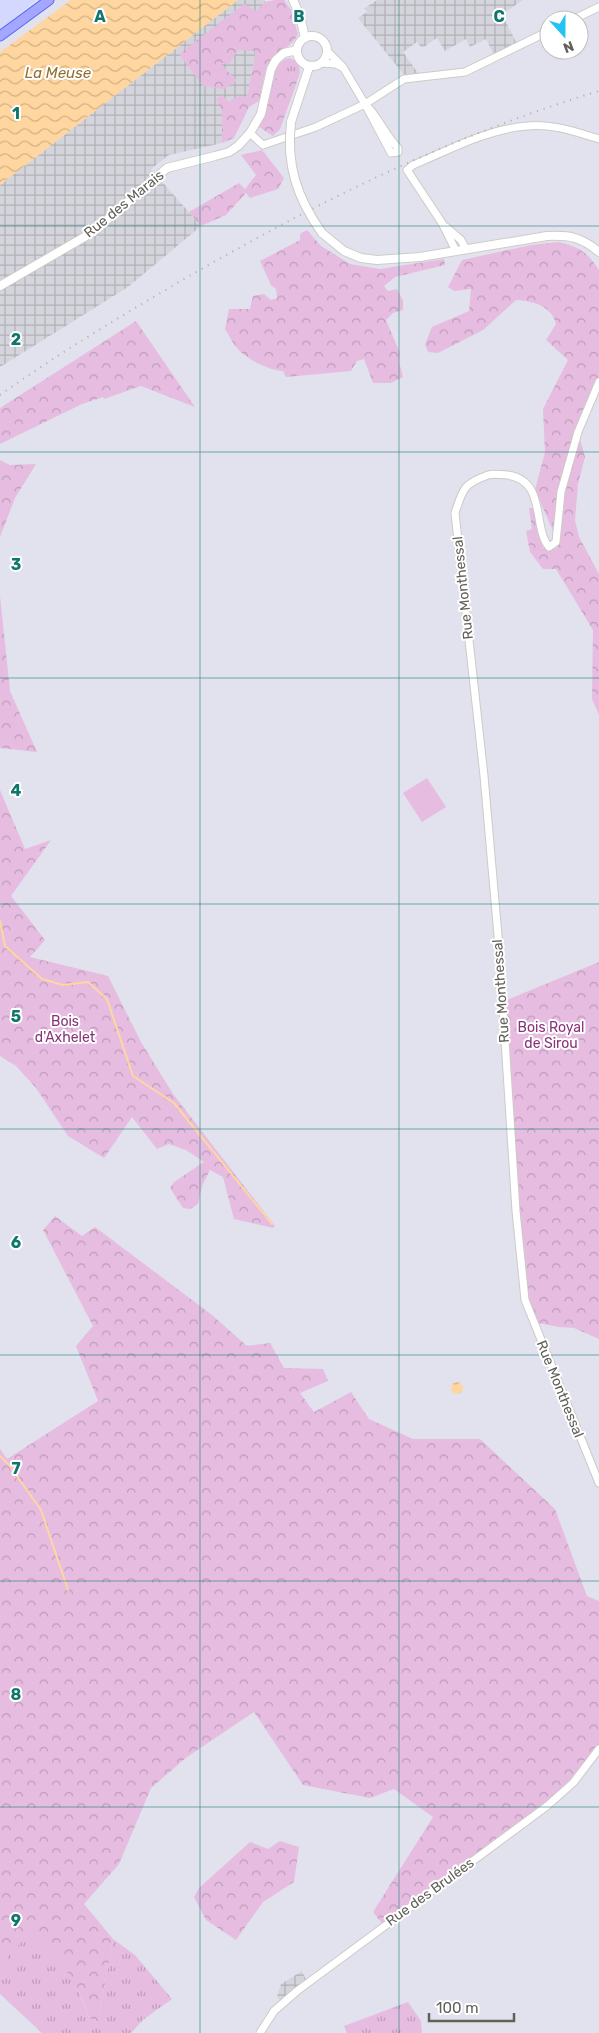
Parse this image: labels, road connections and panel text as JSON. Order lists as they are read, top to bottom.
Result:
{
  "streets": {
    "main road": ["Rue des Marais"],
    "street": ["Rue Monthessal", "Rue des Brulées"]
  },
  "water": ["La Meuse"],
  "parks": ["Bois d'Axhelet", "Bois Royal de Sirou"],
  "scale_bar": "100 m",
  "north": "bottom",
  "grid": {
    "columns": ["A", "B", "C"],
    "rows": [
      "1",
      "2",
      "3",
      "4",
      "5",
      "6",
      "7",
      "8",
      "9"
    ]
  }
}
